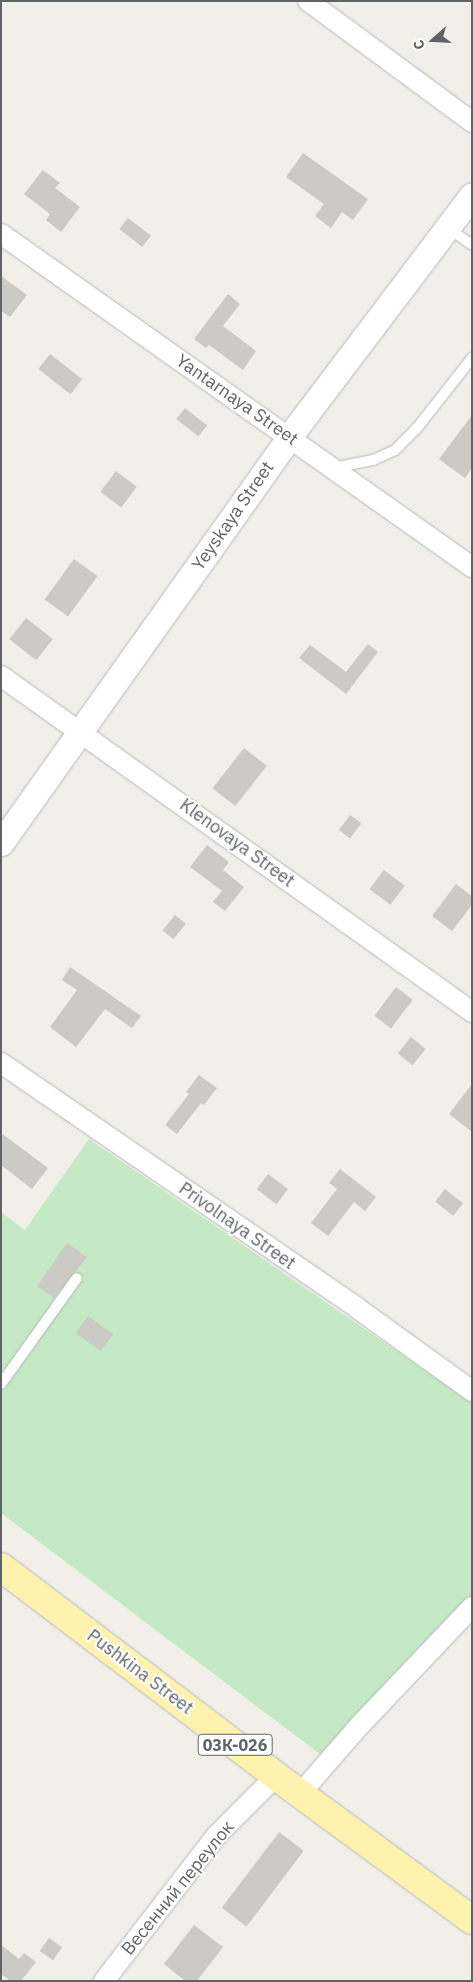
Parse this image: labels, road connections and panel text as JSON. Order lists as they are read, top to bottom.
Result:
{
  "streets": {
    "main road": ["Pushkina Street", "03К-026"],
    "street": [
      "Yantarnaya Street",
      "Yeyskaya Street",
      "Klenovaya Street",
      "Privolnaya Street",
      "Весенний переулок"
    ]
  },
  "crossings": [
    ["Yantarnaya Street", "Yeyskaya Street"],
    ["Yeyskaya Street", "Klenovaya Street"],
    ["Pushkina Street", "Весенний переулок"]
  ],
  "north": "left"
}
